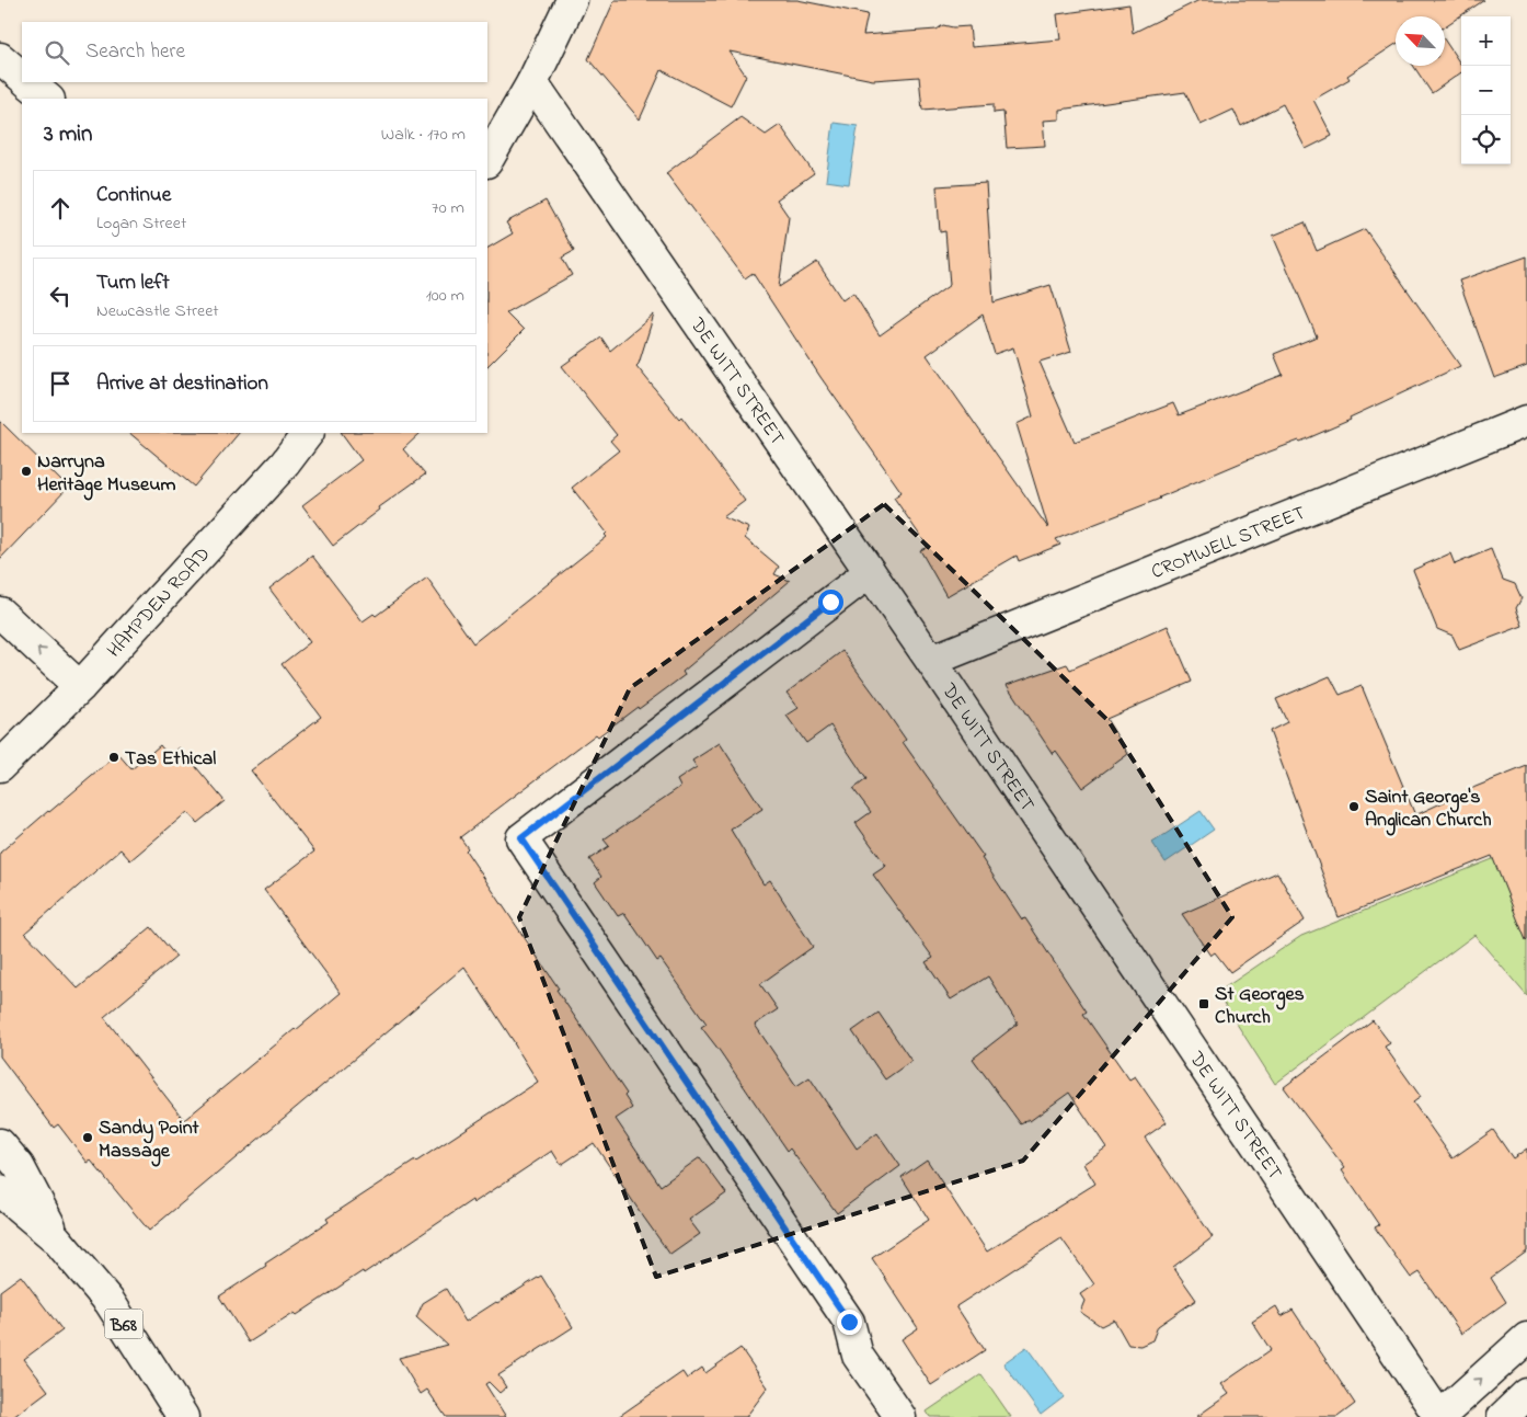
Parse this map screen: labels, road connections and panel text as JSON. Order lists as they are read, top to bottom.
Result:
{
  "streets": {
    "street": [
      "DE WITT STREET",
      "CROMWELL STREET",
      "HAMPDEN ROAD",
      "B68"
    ]
  },
  "crossings": [
    ["DE WITT STREET", "CROMWELL STREET"]
  ],
  "places": {
    "other": [
      "Narryna Heritage Museum",
      "Tas Ethical",
      "Saint George's Anglican Church",
      "Sandy Point Massage"
    ],
    "transit": ["St Georges Church"]
  },
  "north": "top left",
  "page": {
    "map_buttons": ["+", "−"],
    "search": "Search here",
    "heading": ["3 min", "Walk · 170 m"],
    "list": [
      ["Continue", "Logan Street", "70 m"],
      ["Turn left", "Newcastle Street", "100 m"],
      "Arrive at destination"
    ]
  }
}
